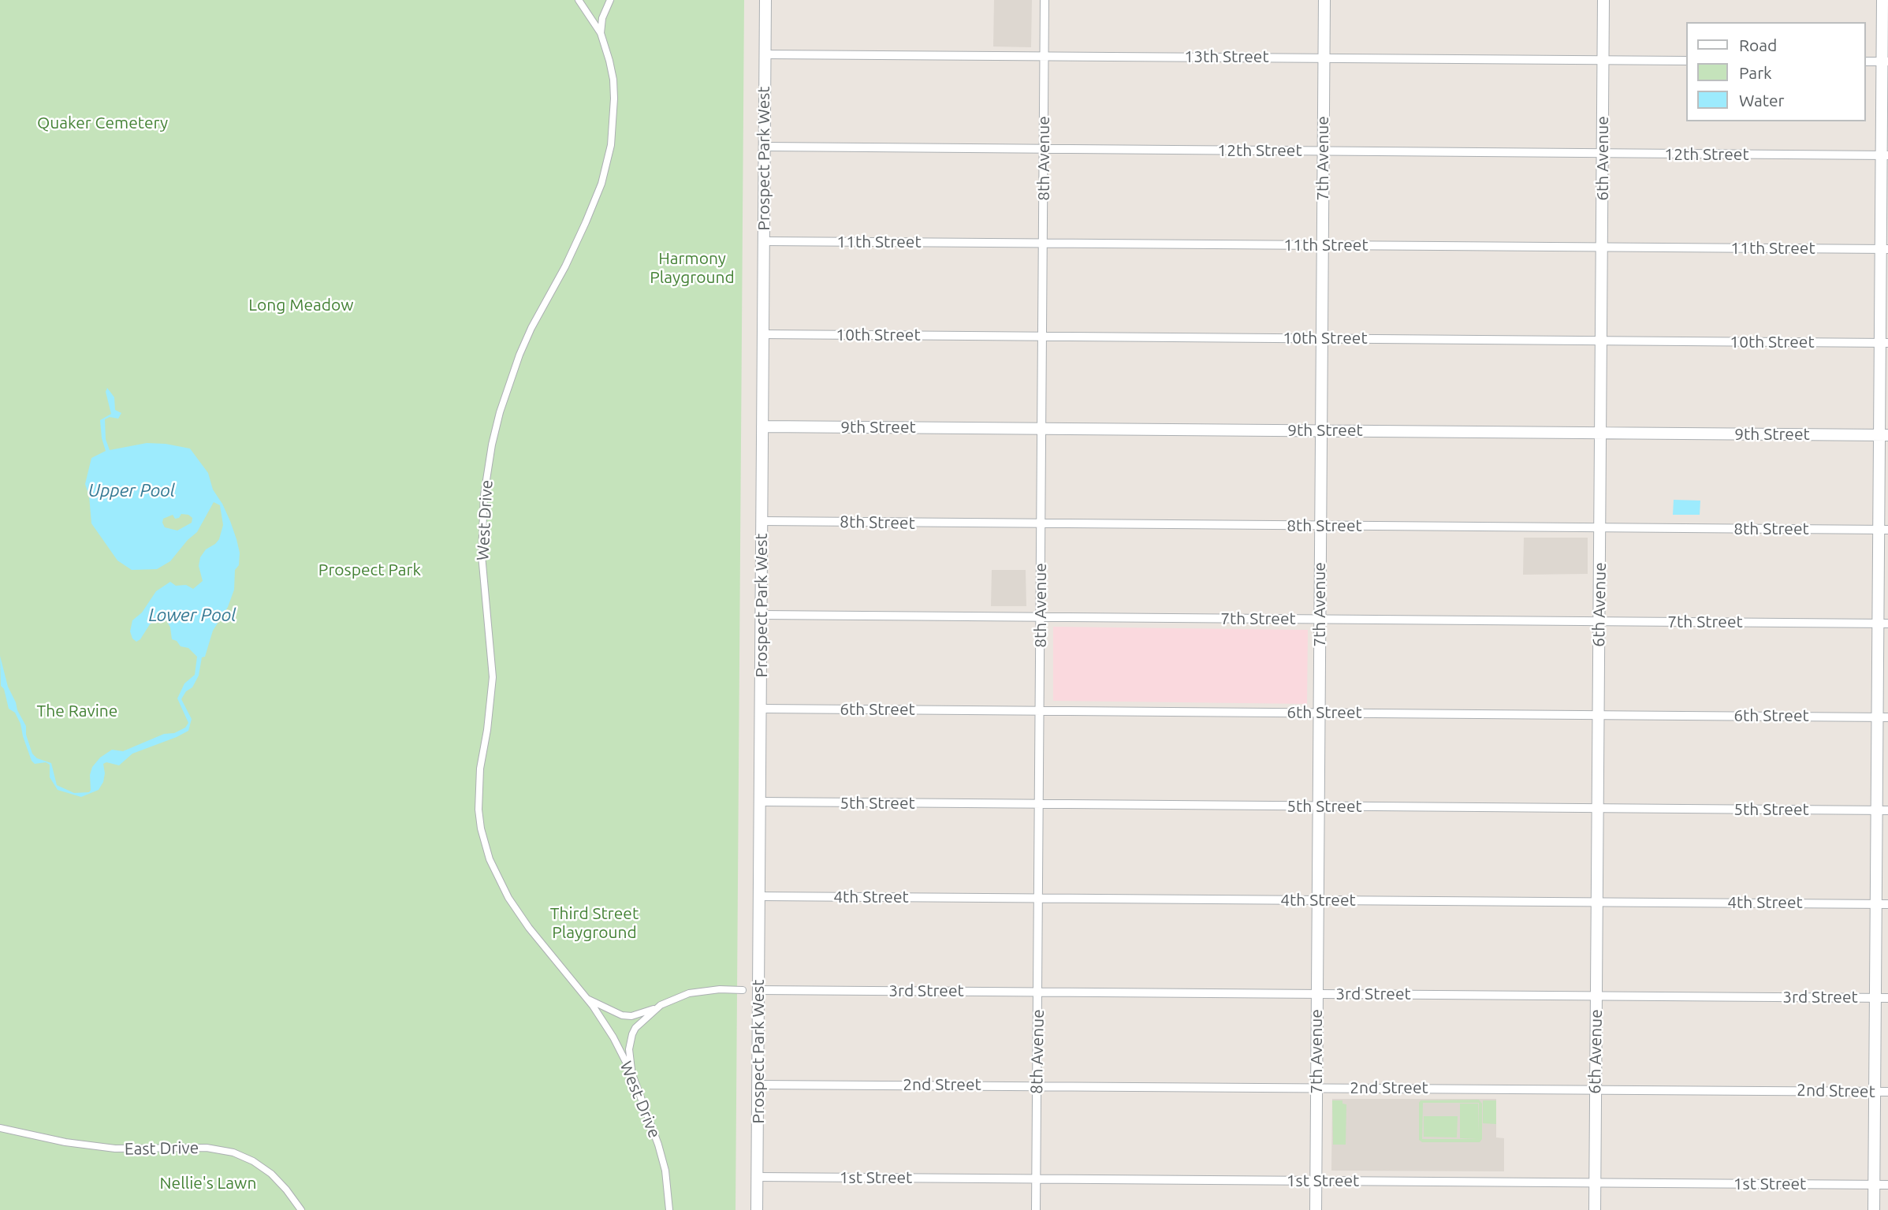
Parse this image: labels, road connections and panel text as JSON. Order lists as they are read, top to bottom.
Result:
{
  "streets": {
    "street": [
      "13th Street",
      "12th Street",
      "Prospect Park West",
      "8th Avenue",
      "7th Avenue",
      "6th Avenue",
      "11th Street",
      "10th Street",
      "9th Street",
      "West Drive",
      "8th Street",
      "7th Street",
      "6th Street",
      "5th Street",
      "4th Street",
      "3rd Street",
      "2nd Street",
      "East Drive",
      "1st Street"
    ]
  },
  "crossings": [
    ["13th Street", "Prospect Park West"],
    ["13th Street", "8th Avenue"],
    ["13th Street", "7th Avenue"],
    ["13th Street", "6th Avenue"],
    ["12th Street", "Prospect Park West"],
    ["12th Street", "8th Avenue"],
    ["12th Street", "7th Avenue"],
    ["12th Street", "6th Avenue"],
    ["Prospect Park West", "11th Street"],
    ["Prospect Park West", "10th Street"],
    ["Prospect Park West", "9th Street"],
    ["Prospect Park West", "8th Street"],
    ["Prospect Park West", "7th Street"],
    ["Prospect Park West", "6th Street"],
    ["Prospect Park West", "5th Street"],
    ["Prospect Park West", "4th Street"],
    ["Prospect Park West", "3rd Street"],
    ["Prospect Park West", "2nd Street"],
    ["Prospect Park West", "1st Street"],
    ["8th Avenue", "11th Street"],
    ["8th Avenue", "10th Street"],
    ["8th Avenue", "9th Street"],
    ["8th Avenue", "8th Street"],
    ["8th Avenue", "7th Street"],
    ["8th Avenue", "6th Street"],
    ["8th Avenue", "5th Street"],
    ["8th Avenue", "4th Street"],
    ["8th Avenue", "3rd Street"],
    ["8th Avenue", "2nd Street"],
    ["8th Avenue", "1st Street"],
    ["7th Avenue", "11th Street"],
    ["7th Avenue", "10th Street"],
    ["7th Avenue", "9th Street"],
    ["7th Avenue", "8th Street"],
    ["7th Avenue", "7th Street"],
    ["7th Avenue", "6th Street"],
    ["7th Avenue", "5th Street"],
    ["7th Avenue", "4th Street"],
    ["7th Avenue", "3rd Street"],
    ["7th Avenue", "2nd Street"],
    ["7th Avenue", "1st Street"],
    ["6th Avenue", "11th Street"],
    ["6th Avenue", "10th Street"],
    ["6th Avenue", "9th Street"],
    ["6th Avenue", "8th Street"],
    ["6th Avenue", "7th Street"],
    ["6th Avenue", "6th Street"],
    ["6th Avenue", "5th Street"],
    ["6th Avenue", "4th Street"],
    ["6th Avenue", "3rd Street"],
    ["6th Avenue", "2nd Street"],
    ["6th Avenue", "1st Street"]
  ],
  "water": ["Upper Pool", "Lower Pool"],
  "parks": [
    "Quaker Cemetery",
    "Harmony Playground",
    "Long Meadow",
    "Prospect Park",
    "The Ravine",
    "Third Street Playground",
    "Nellie's Lawn"
  ],
  "legend": ["Road", "Park", "Water"]
}
